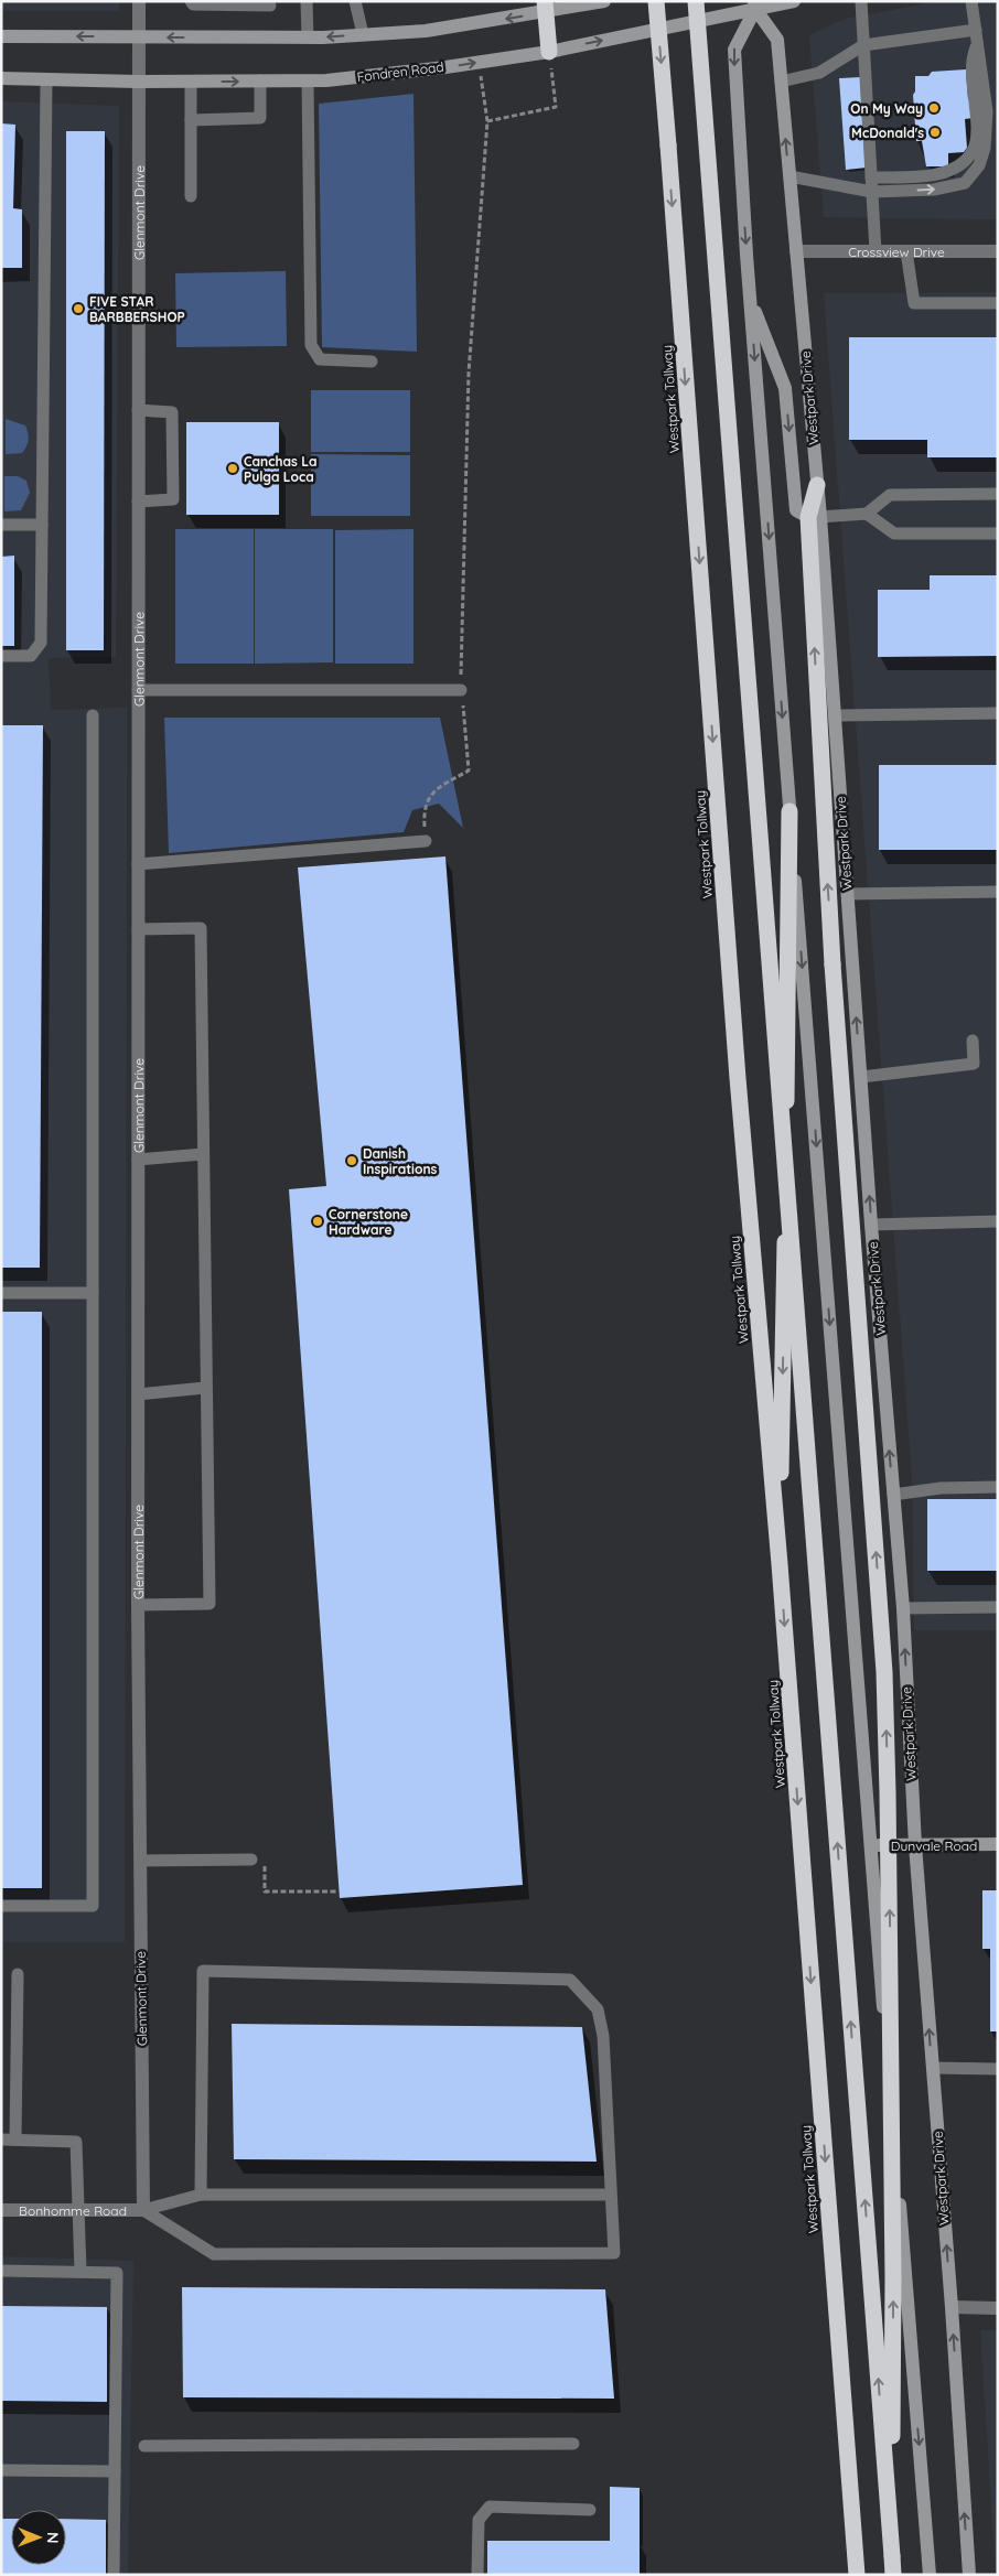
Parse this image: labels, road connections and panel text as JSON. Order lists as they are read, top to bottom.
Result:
{
  "streets": {
    "highway": ["Westpark Tollway"],
    "main road": ["Fondren Road", "Westpark Drive", "Dunvale Road"],
    "street": ["Glenmont Drive", "Crossview Drive", "Bonhomme Road"]
  },
  "crossings": [
    ["Fondren Road", "Glenmont Drive"],
    ["Fondren Road", "Westpark Drive"],
    ["Glenmont Drive", "Bonhomme Road"],
    ["Crossview Drive", "Westpark Drive"],
    ["Westpark Drive", "Dunvale Road"]
  ],
  "places": [
    "On My Way",
    "McDonald's",
    "FIVE STAR BARBBERSHOP",
    "Canchas La Pulga Loca",
    "Danish Inspirations",
    "Cornerstone Hardware"
  ],
  "north": "right"
}
